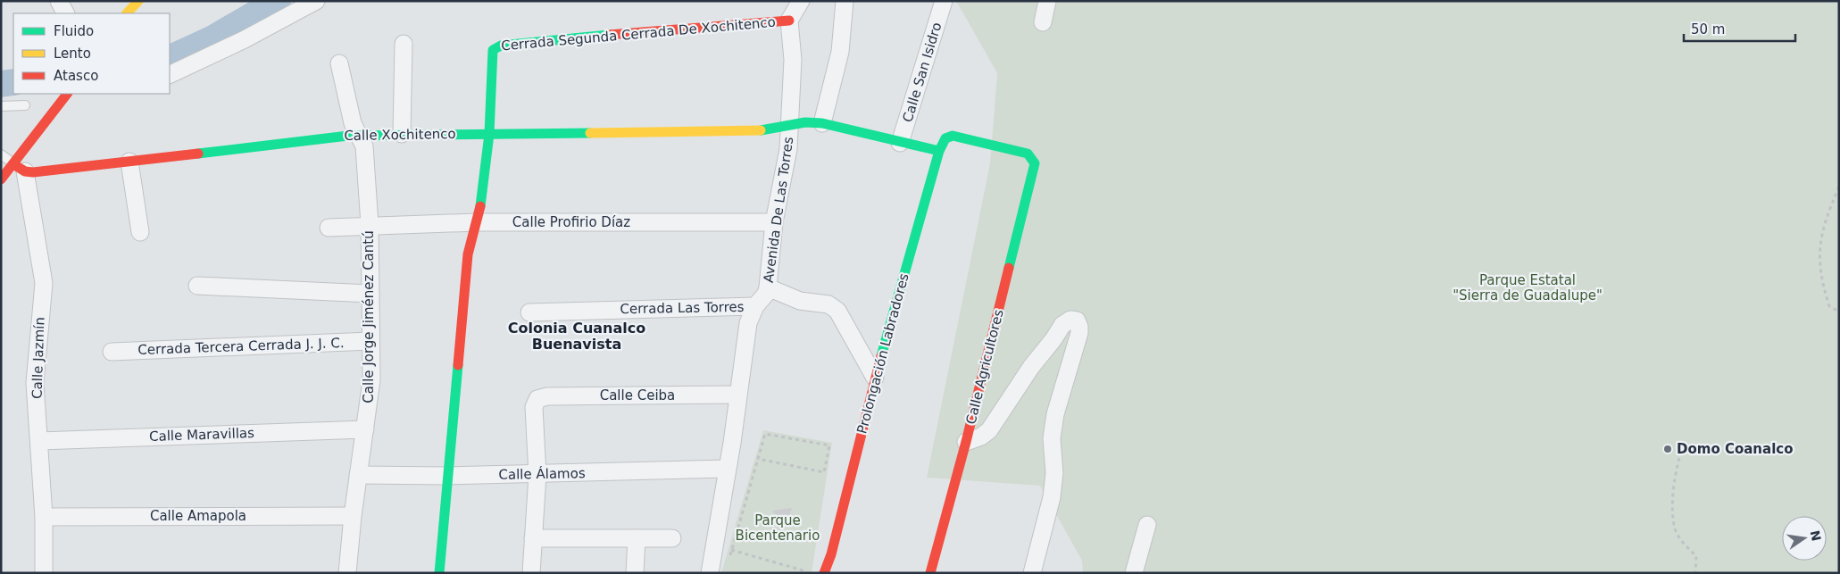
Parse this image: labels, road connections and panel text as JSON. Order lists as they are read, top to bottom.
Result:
{
  "streets": {
    "street": [
      "Cerrada Segunda Cerrada De Xochitenco",
      "Calle San Isidro",
      "Calle Xochitenco",
      "Avenida De Las Torres",
      "Calle Profirio Díaz",
      "Cerrada Las Torres",
      "Calle Jorge Jiménez Cantú",
      "Cerrada Tercera Cerrada J. J. C.",
      "Prolongación Labradores",
      "Calle Jazmín",
      "Calle Agricultores",
      "Calle Ceiba",
      "Calle Maravillas",
      "Calle Álamos",
      "Calle Amapola"
    ]
  },
  "crossings": [
    ["Cerrada Segunda Cerrada De Xochitenco", "Calle Xochitenco"],
    ["Cerrada Segunda Cerrada De Xochitenco", "Avenida De Las Torres"],
    ["Calle San Isidro", "Calle Xochitenco"],
    ["Calle Xochitenco", "Avenida De Las Torres"],
    ["Calle Xochitenco", "Calle Jorge Jiménez Cantú"],
    ["Calle Xochitenco", "Prolongación Labradores"],
    ["Calle Xochitenco", "Calle Jazmín"],
    ["Avenida De Las Torres", "Calle Profirio Díaz"],
    ["Avenida De Las Torres", "Cerrada Las Torres"],
    ["Avenida De Las Torres", "Calle Ceiba"],
    ["Avenida De Las Torres", "Calle Álamos"],
    ["Calle Profirio Díaz", "Calle Jorge Jiménez Cantú"],
    ["Calle Jorge Jiménez Cantú", "Cerrada Tercera Cerrada J. J. C."],
    ["Calle Jorge Jiménez Cantú", "Calle Maravillas"],
    ["Calle Jorge Jiménez Cantú", "Calle Álamos"],
    ["Calle Jorge Jiménez Cantú", "Calle Amapola"],
    ["Prolongación Labradores", "Calle Agricultores"],
    ["Calle Jazmín", "Calle Maravillas"],
    ["Calle Jazmín", "Calle Amapola"],
    ["Calle Ceiba", "Calle Álamos"]
  ],
  "districts": ["Colonia Cuanalco Buenavista"],
  "parks": ["Parque Estatal \"Sierra de Guadalupe\"", "Parque Bicentenario"],
  "places": ["Domo Coanalco"],
  "legend": ["Fluido", "Lento", "Atasco"],
  "scale_bar": "50 m",
  "north": "right"
}
